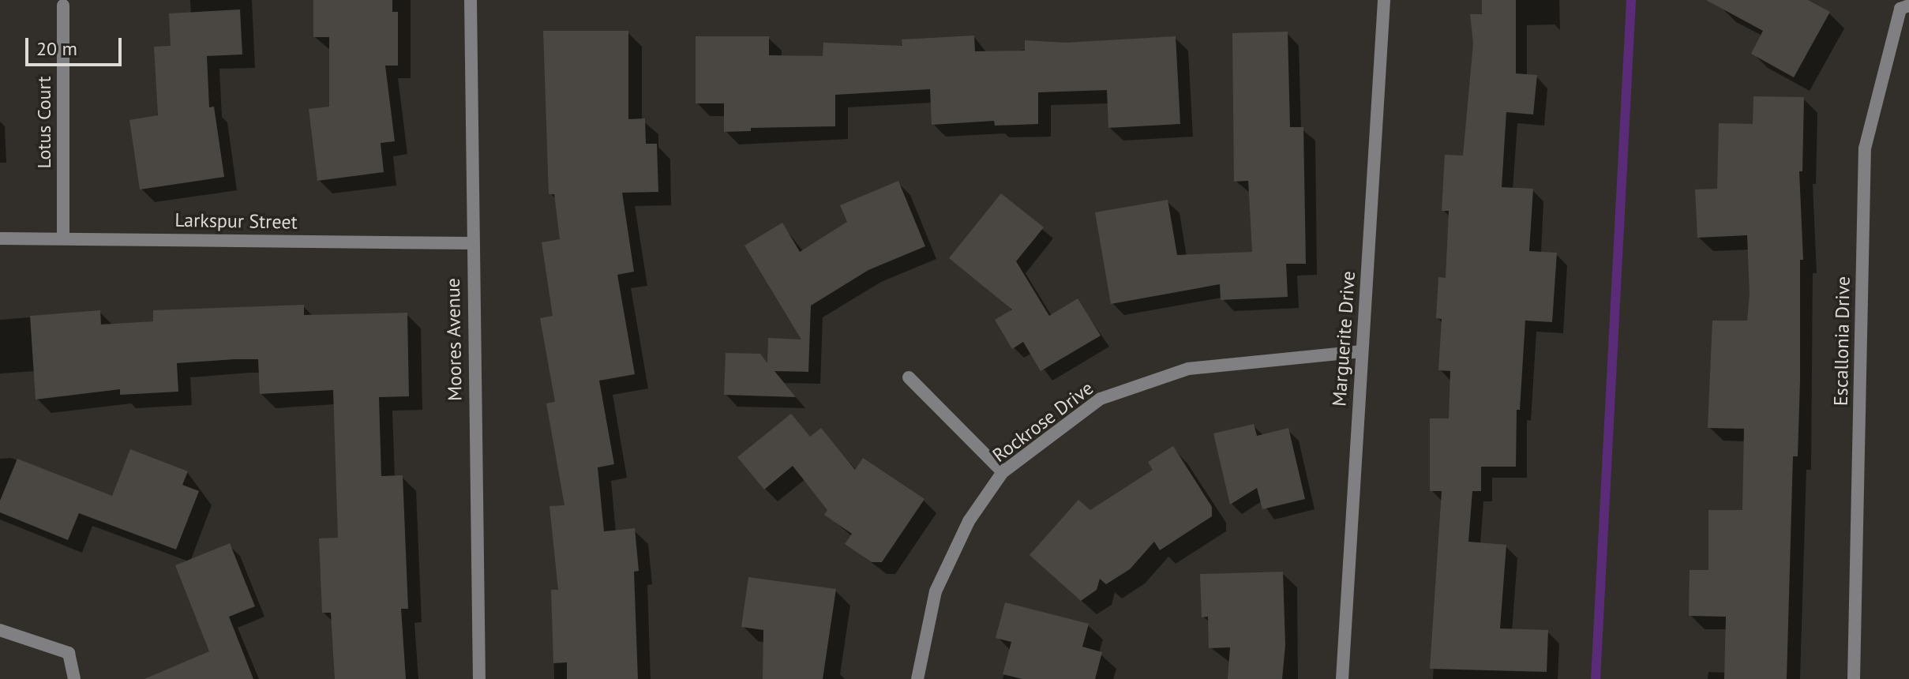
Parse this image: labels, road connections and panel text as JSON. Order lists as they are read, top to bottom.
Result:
{
  "streets": {
    "street": [
      "Lotus Court",
      "Larkspur Street",
      "Marguerite Drive",
      "Moores Avenue",
      "Escallonia Drive",
      "Rockrose Drive"
    ]
  },
  "crossings": [
    ["Lotus Court", "Larkspur Street"],
    ["Larkspur Street", "Moores Avenue"],
    ["Marguerite Drive", "Rockrose Drive"]
  ],
  "scale_bar": "20 m"
}
